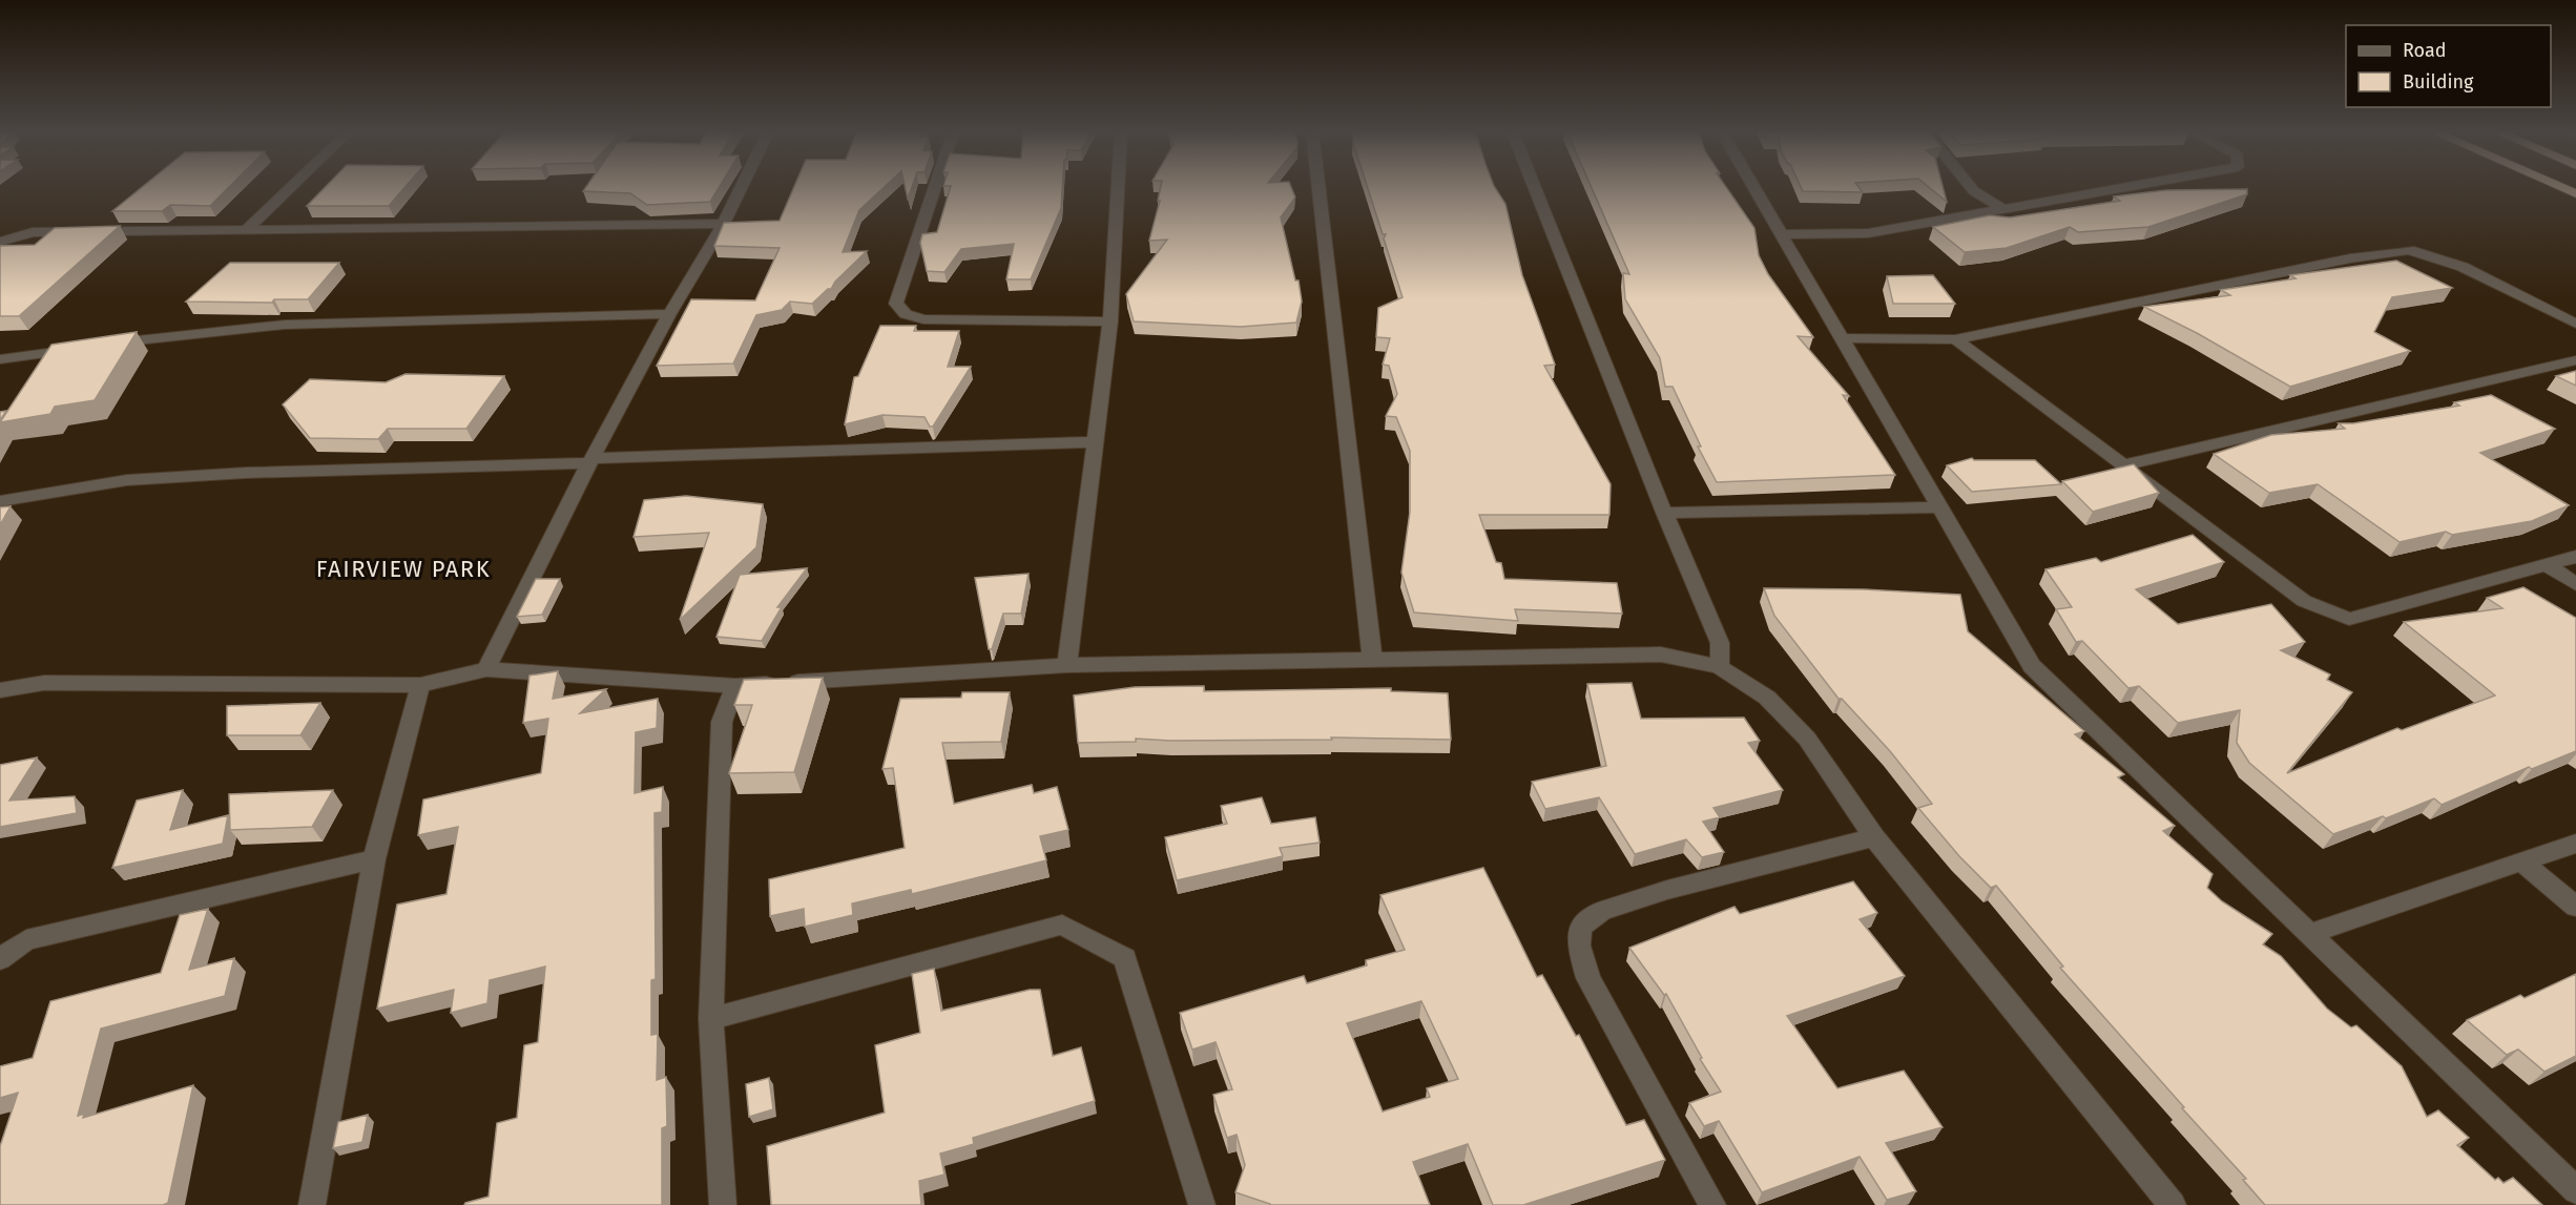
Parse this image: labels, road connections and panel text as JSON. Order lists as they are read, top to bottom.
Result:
{
  "districts": ["FAIRVIEW PARK"],
  "legend": ["Road", "Building"]
}
